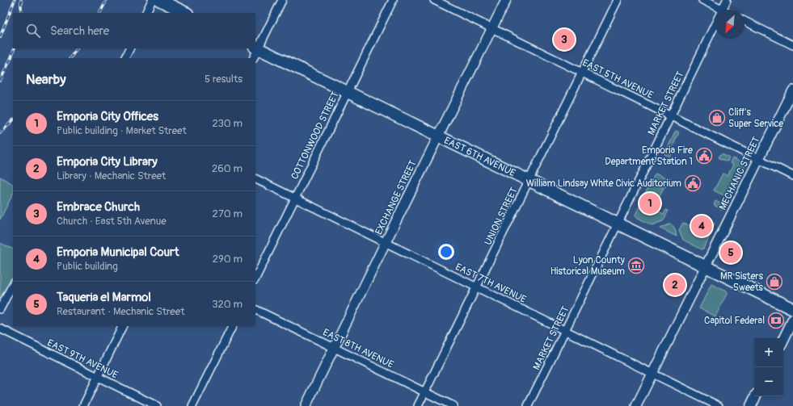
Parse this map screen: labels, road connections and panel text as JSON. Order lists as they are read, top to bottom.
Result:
{
  "streets": {
    "main road": ["EAST 6TH AVENUE"],
    "street": [
      "EAST 5TH AVENUE",
      "MARKET STREET",
      "COTTONWOOD STREET",
      "MECHANIC STREET",
      "EXCHANGE STREET",
      "UNION STREET",
      "EAST 7TH AVENUE",
      "EAST 8TH AVENUE",
      "EAST 9TH AVENUE"
    ]
  },
  "crossings": [
    ["EAST 5TH AVENUE", "MARKET STREET"],
    ["EAST 5TH AVENUE", "MECHANIC STREET"],
    ["EAST 5TH AVENUE", "EXCHANGE STREET"],
    ["EAST 5TH AVENUE", "UNION STREET"],
    ["MARKET STREET", "EAST 6TH AVENUE"],
    ["MARKET STREET", "EAST 7TH AVENUE"],
    ["COTTONWOOD STREET", "EAST 6TH AVENUE"],
    ["COTTONWOOD STREET", "EAST 7TH AVENUE"],
    ["EAST 6TH AVENUE", "MECHANIC STREET"],
    ["EAST 6TH AVENUE", "EXCHANGE STREET"],
    ["EAST 6TH AVENUE", "UNION STREET"],
    ["MECHANIC STREET", "EAST 7TH AVENUE"],
    ["EXCHANGE STREET", "EAST 7TH AVENUE"],
    ["EXCHANGE STREET", "EAST 8TH AVENUE"],
    ["UNION STREET", "EAST 7TH AVENUE"],
    ["UNION STREET", "EAST 8TH AVENUE"]
  ],
  "places": {
    "shop": ["Cliff's Super Service", "MR Sisters Sweets"],
    "public building": ["Emporia Fire Department Station 1", "William Lindsay White Civic Auditorium"],
    "museum": ["Lyon County Historical Museum"],
    "bank": ["Capitol Federal"]
  },
  "north": "bottom left",
  "page": {
    "search": "Search here",
    "pins": [
      "3",
      "1",
      "4",
      "5",
      "2"
    ],
    "heading": ["Nearby", "5 results"],
    "list": [
      {
        "mark": "1",
        "name": "Emporia City Offices",
        "note": "Public building · Market Street",
        "value": "230 m"
      },
      {
        "mark": "2",
        "name": "Emporia City Library",
        "note": "Library · Mechanic Street",
        "value": "260 m"
      },
      {
        "mark": "3",
        "name": "Embrace Church",
        "note": "Church · East 5th Avenue",
        "value": "270 m"
      },
      {
        "mark": "4",
        "name": "Emporia Municipal Court",
        "note": "Public building",
        "value": "290 m"
      },
      {
        "mark": "5",
        "name": "Taqueria el Marmol",
        "note": "Restaurant · Mechanic Street",
        "value": "320 m"
      }
    ],
    "map_buttons": ["+", "−"]
  }
}
